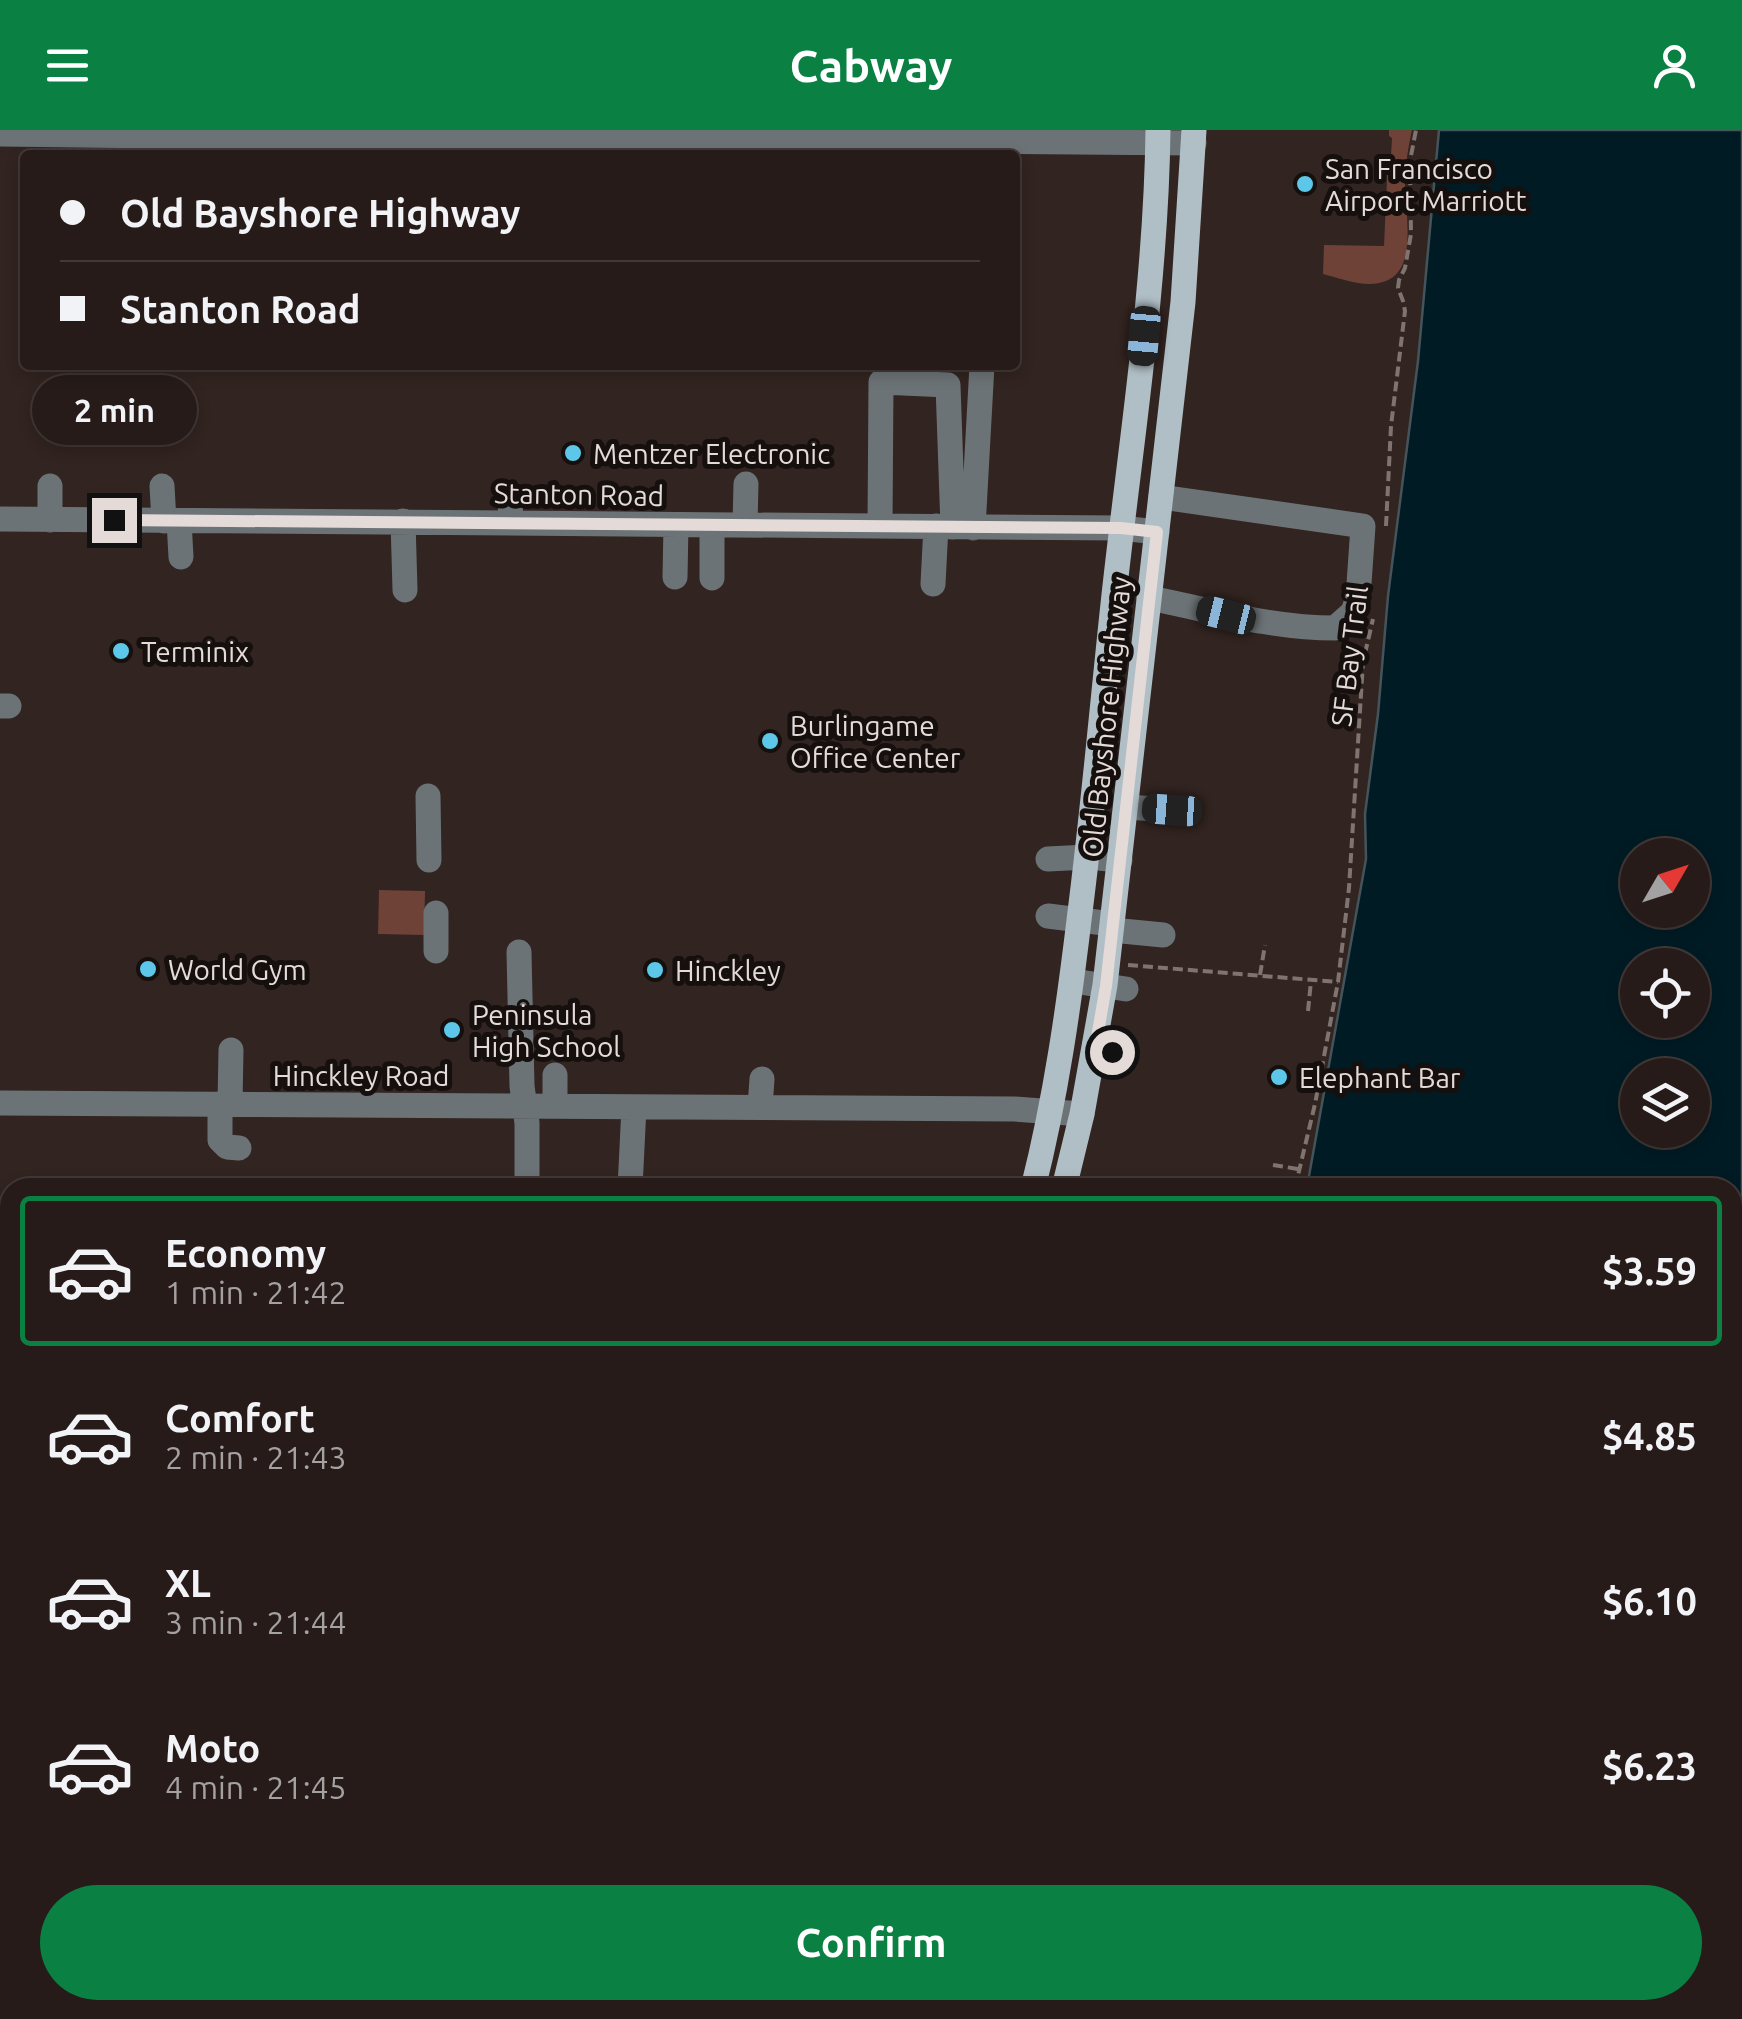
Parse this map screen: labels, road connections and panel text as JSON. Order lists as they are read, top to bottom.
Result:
{
  "streets": {
    "main road": ["Old Bayshore Highway"],
    "street": ["Stanton Road", "Hinckley Road"],
    "path": ["SF Bay Trail"]
  },
  "crossings": [
    ["Stanton Road", "Old Bayshore Highway"],
    ["Old Bayshore Highway", "Hinckley Road"]
  ],
  "places": [
    "San Francisco Airport Marriott",
    "Mentzer Electronic",
    "Terminix",
    "Burlingame Office Center",
    "World Gym",
    "Hinckley",
    "Peninsula High School",
    "Elephant Bar"
  ],
  "north": "top right",
  "page": {
    "header": "Cabway",
    "banner": ["Old Bayshore Highway", "Stanton Road"],
    "bubble": "2 min",
    "list": [
      {
        "name": "Economy",
        "note": "1 min · 21:42",
        "value": "$3.59"
      },
      {
        "name": "Comfort",
        "note": "2 min · 21:43",
        "value": "$4.85"
      },
      {
        "name": "XL",
        "note": "3 min · 21:44",
        "value": "$6.10"
      },
      {
        "name": "Moto",
        "note": "4 min · 21:45",
        "value": "$6.23"
      }
    ],
    "buttons": "Confirm"
  }
}
